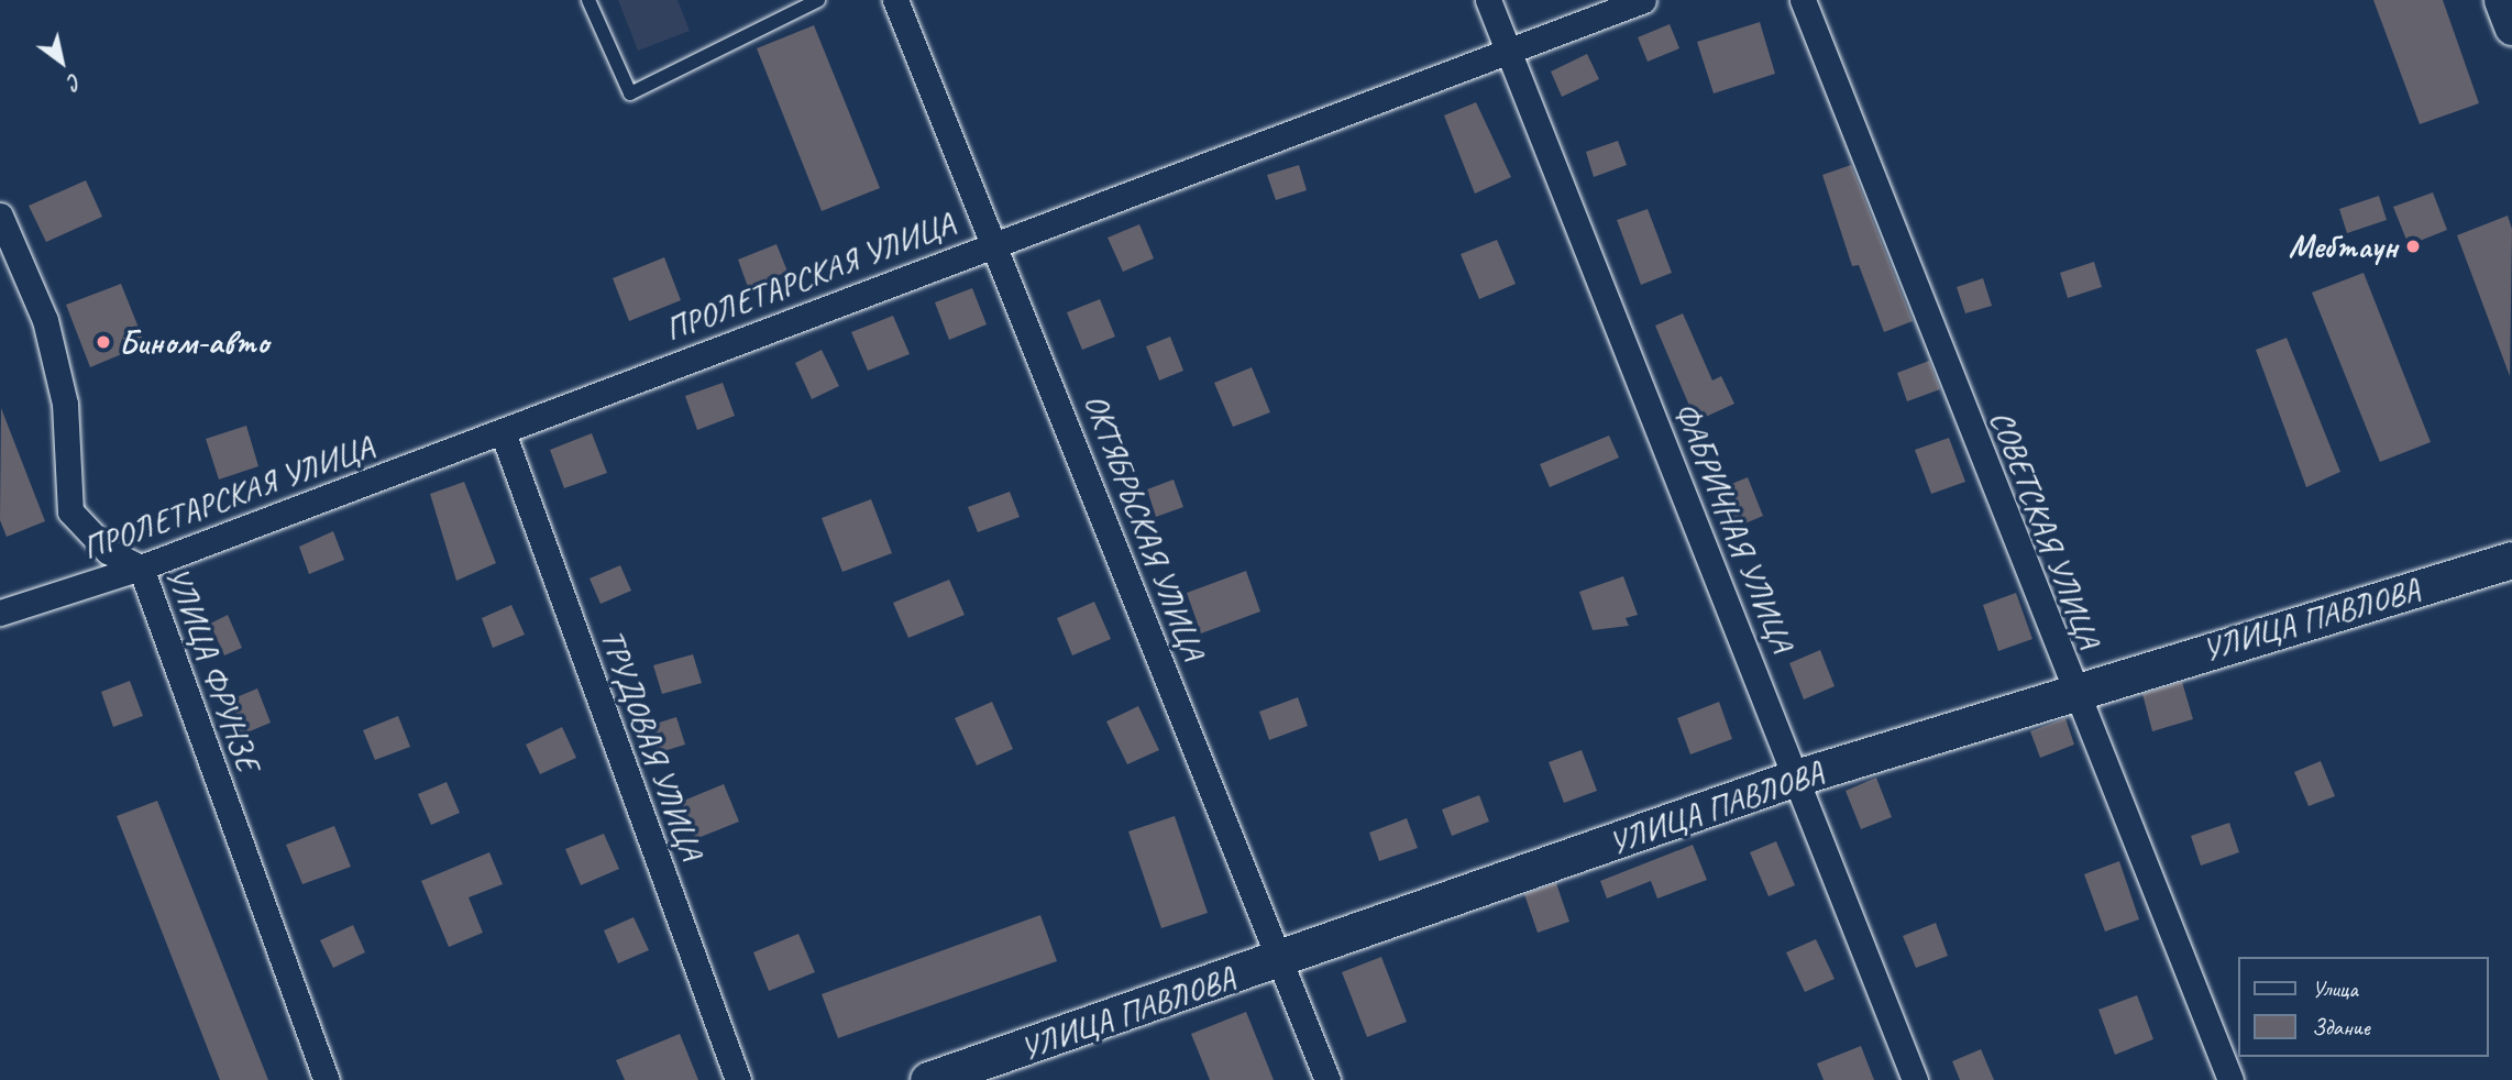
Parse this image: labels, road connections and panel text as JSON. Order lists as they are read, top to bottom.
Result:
{
  "streets": {
    "street": [
      "ПРОЛЕТАРСКАЯ УЛИЦА",
      "ОКТЯБРЬСКАЯ УЛИЦА",
      "ФАБРИЧНАЯ УЛИЦА",
      "СОВЕТСКАЯ УЛИЦА",
      "УЛИЦА ПАВЛОВА",
      "УЛИЦА ФРУНЗЕ",
      "ТРУДОВАЯ УЛИЦА"
    ]
  },
  "crossings": [
    ["ПРОЛЕТАРСКАЯ УЛИЦА", "ОКТЯБРЬСКАЯ УЛИЦА"],
    ["ПРОЛЕТАРСКАЯ УЛИЦА", "ФАБРИЧНАЯ УЛИЦА"],
    ["ПРОЛЕТАРСКАЯ УЛИЦА", "УЛИЦА ФРУНЗЕ"],
    ["ПРОЛЕТАРСКАЯ УЛИЦА", "ТРУДОВАЯ УЛИЦА"],
    ["ОКТЯБРЬСКАЯ УЛИЦА", "УЛИЦА ПАВЛОВА"],
    ["ФАБРИЧНАЯ УЛИЦА", "УЛИЦА ПАВЛОВА"],
    ["СОВЕТСКАЯ УЛИЦА", "УЛИЦА ПАВЛОВА"]
  ],
  "places": ["Мебтаун", "Бином-авто"],
  "legend": ["Улица", "Здание"],
  "north": "bottom right"
}
